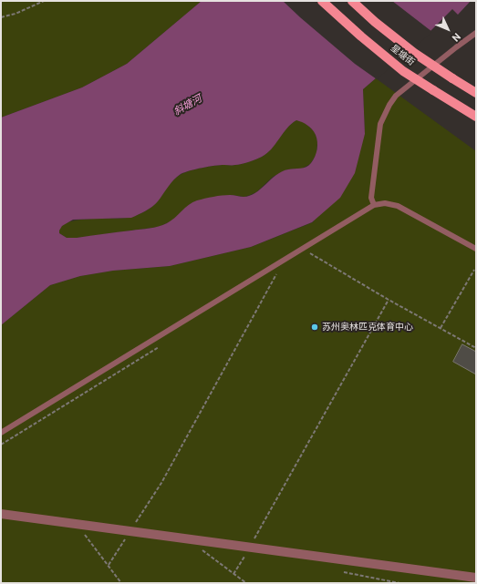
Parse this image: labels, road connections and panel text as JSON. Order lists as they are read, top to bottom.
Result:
{
  "streets": {
    "main road": ["星塘街"]
  },
  "water": ["斜塘河"],
  "places": ["苏州奥林匹克体育中心"],
  "north": "bottom right"
}
